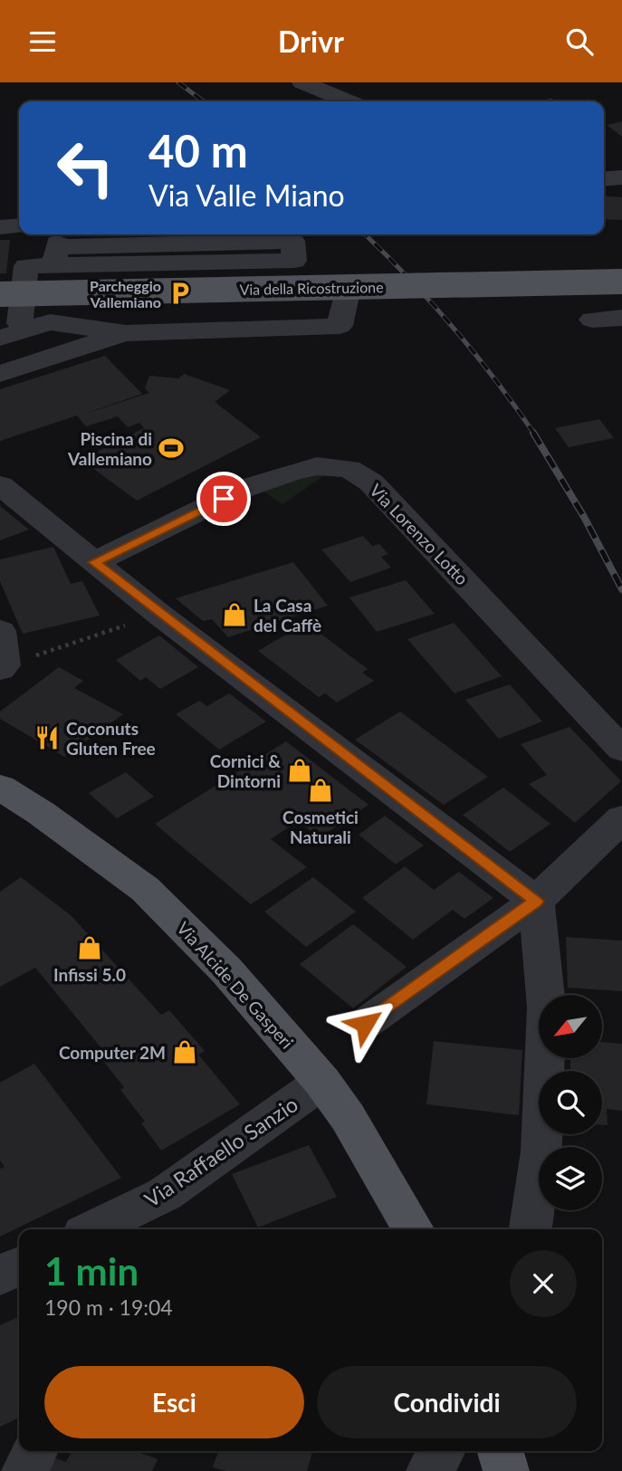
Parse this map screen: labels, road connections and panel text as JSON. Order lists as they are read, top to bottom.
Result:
{
  "streets": {
    "main road": ["Via della Ricostruzione", "Via Alcide De Gasperi"],
    "street": ["Via Lorenzo Lotto", "Via Raffaello Sanzio"]
  },
  "crossings": [
    ["Via Alcide De Gasperi", "Via Raffaello Sanzio"]
  ],
  "places": {
    "parking": ["Parcheggio Vallemiano"],
    "sports": ["Piscina di Vallemiano"],
    "shop": [
      "La Casa del Caffè",
      "Cornici & Dintorni",
      "Cosmetici Naturali",
      "Infissi 5.0",
      "Computer 2M"
    ],
    "restaurant": ["Coconuts Gluten Free"]
  },
  "north": "bottom left",
  "page": {
    "header": "Drivr",
    "turn": ["40 m", "Via Valle Miano"],
    "heading": ["1 min", "190 m · 19:04"],
    "buttons": ["Esci", "Condividi"]
  }
}
